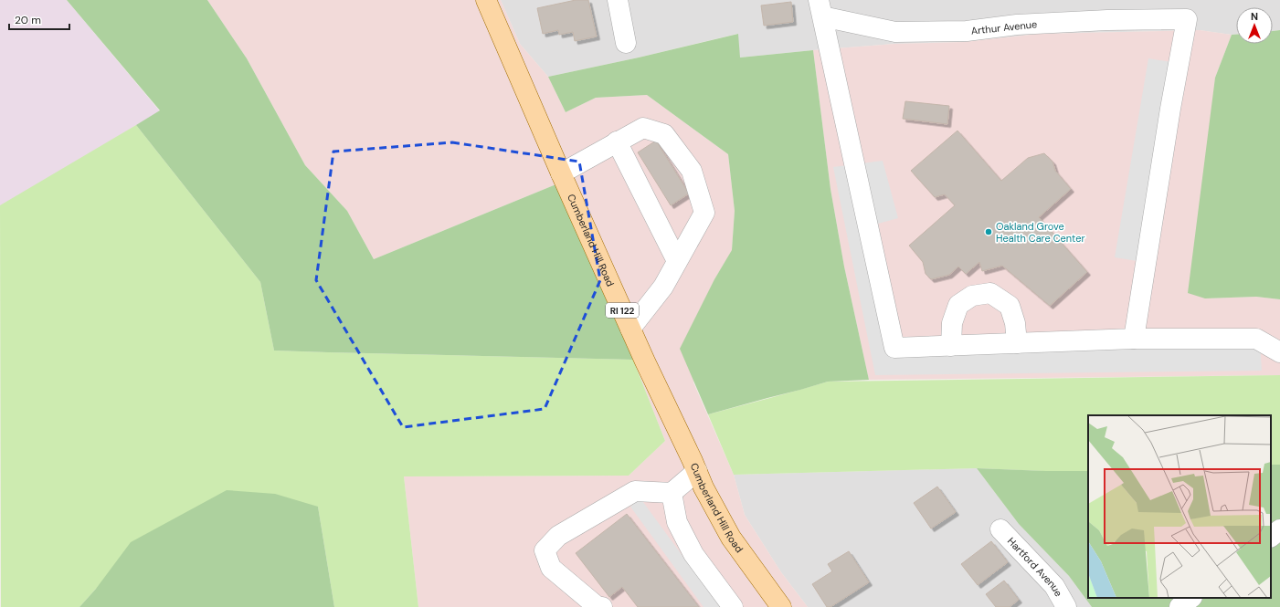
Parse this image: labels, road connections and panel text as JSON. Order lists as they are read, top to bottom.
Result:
{
  "streets": {
    "main road": ["Cumberland Hill Road", "RI 122"],
    "street": ["Arthur Avenue", "Hartford Avenue"]
  },
  "places": ["Oakland Grove Health Care Center"],
  "scale_bar": "20 m",
  "north": "top"
}
